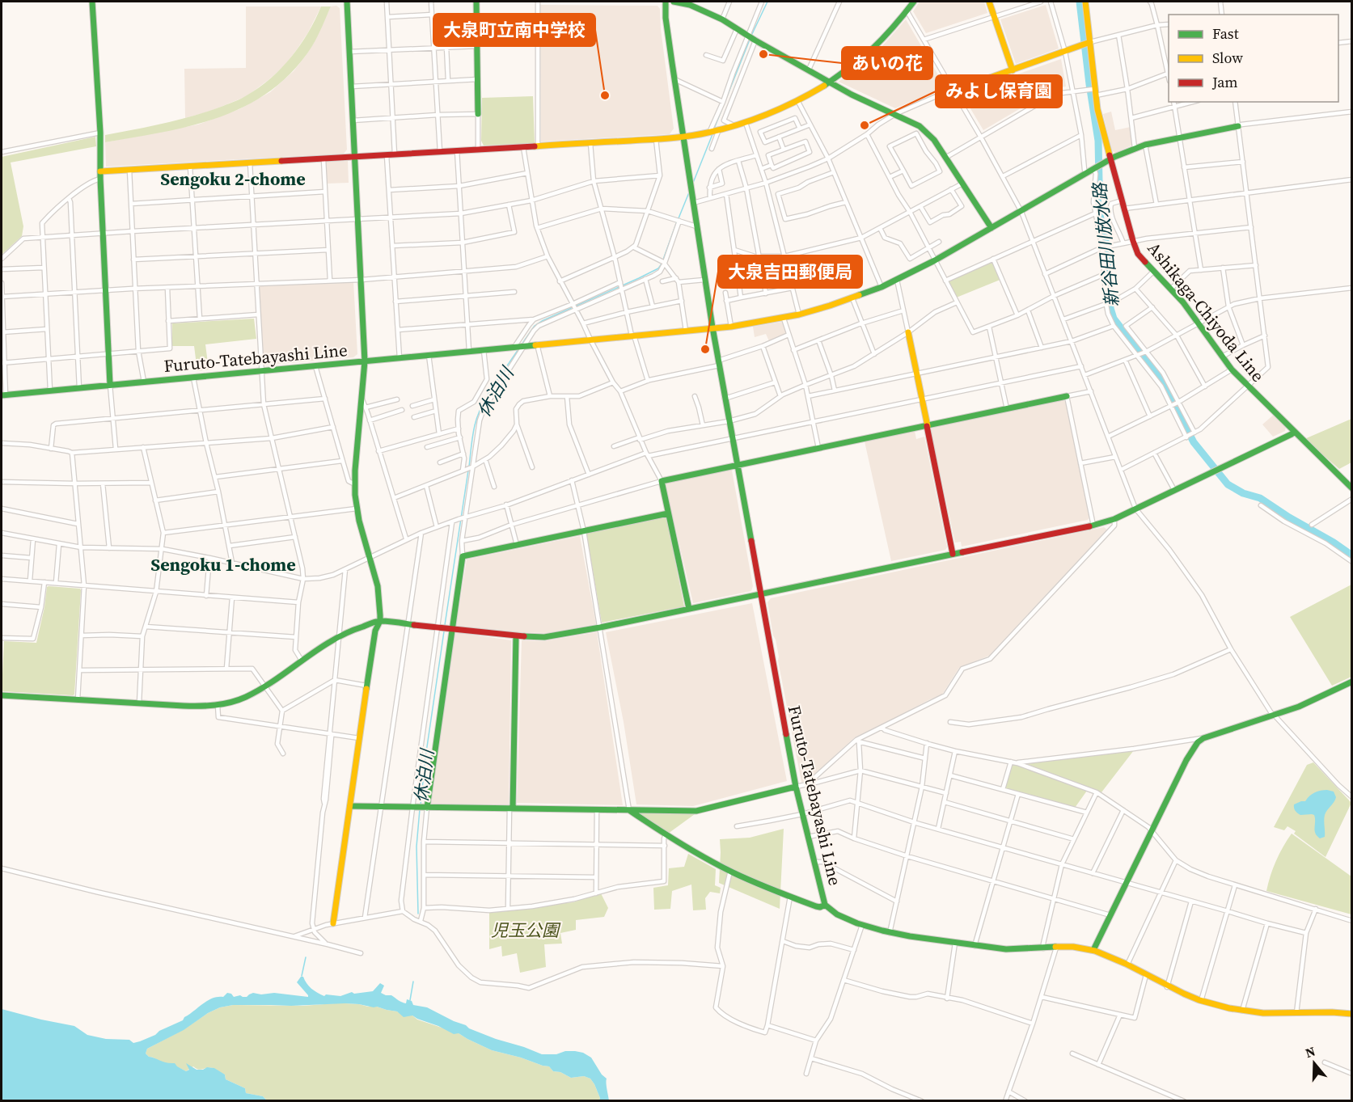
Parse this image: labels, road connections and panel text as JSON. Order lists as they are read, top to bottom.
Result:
{
  "streets": {
    "street": ["Ashikaga-Chiyoda Line", "Furuto-Tatebayashi Line"]
  },
  "districts": ["Sengoku 2-chome", "Sengoku 1-chome"],
  "water": ["新谷田川放水路", "休泊川"],
  "parks": ["児玉公園"],
  "places": [
    "あいの花",
    "大泉町立南中学校",
    "みよし保育園",
    "大泉吉田郵便局"
  ],
  "legend": ["Fast", "Slow", "Jam"],
  "north": "top"
}
